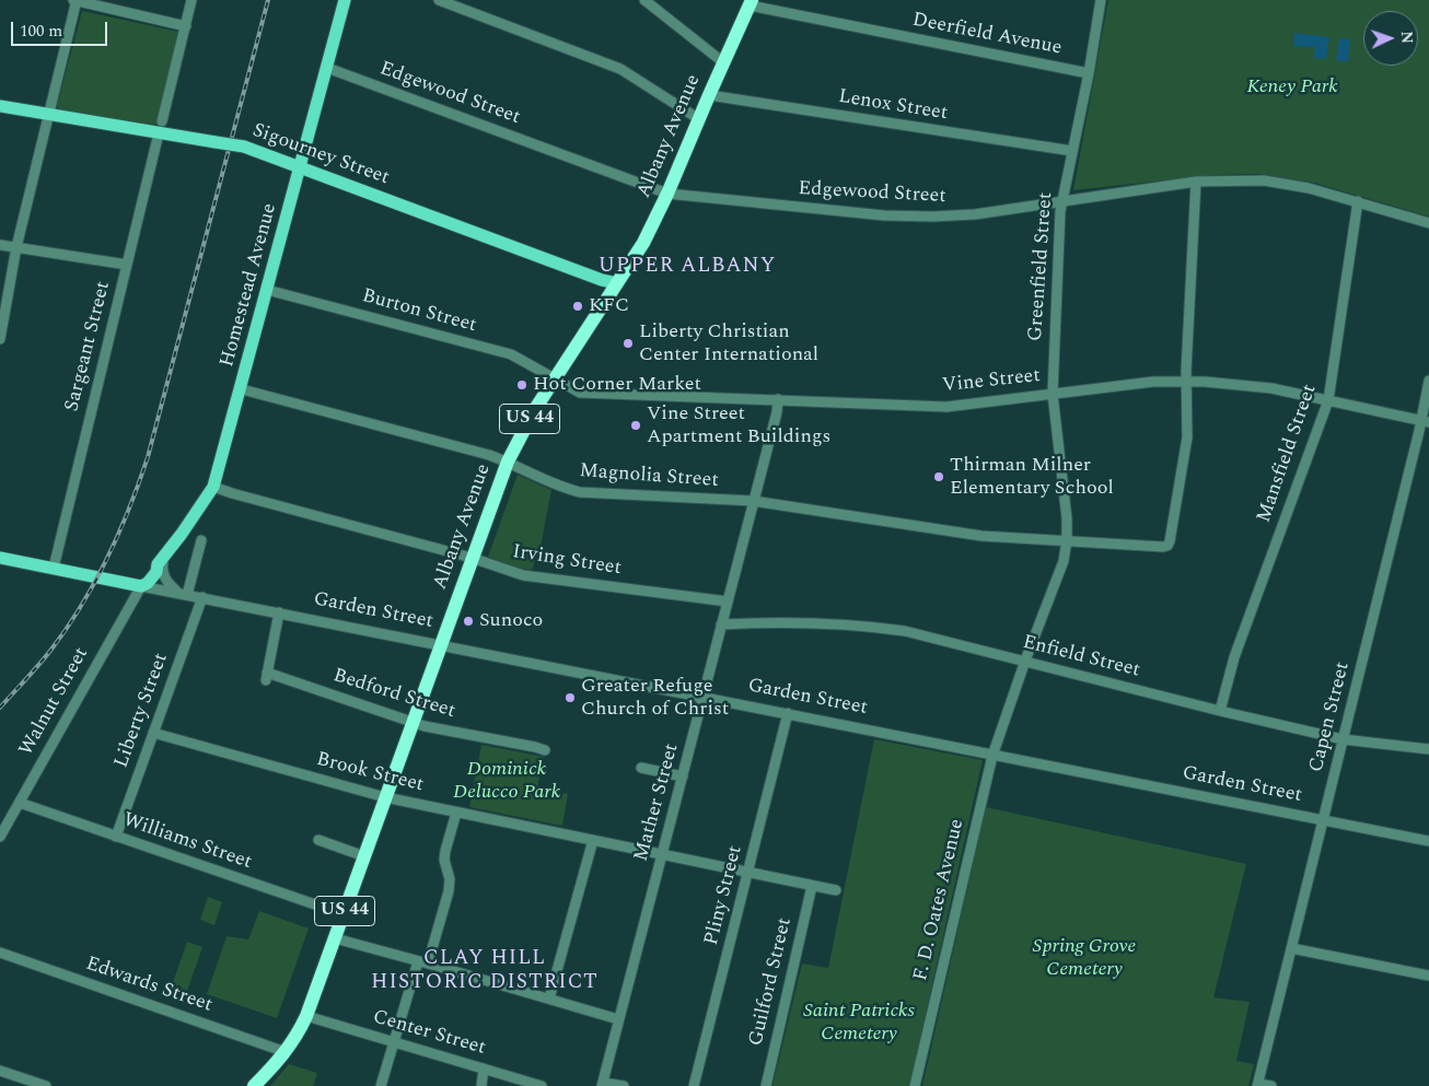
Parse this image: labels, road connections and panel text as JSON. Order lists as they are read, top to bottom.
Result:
{
  "streets": {
    "highway": ["Albany Avenue", "US 44"],
    "main road": ["Sigourney Street", "Homestead Avenue", "Garden Street"],
    "street": [
      "Deerfield Avenue",
      "Edgewood Street",
      "Lenox Street",
      "Greenfield Street",
      "Burton Street",
      "Sargeant Street",
      "Vine Street",
      "Mansfield Street",
      "Magnolia Street",
      "Irving Street",
      "Enfield Street",
      "Bedford Street",
      "Walnut Street",
      "Liberty Street",
      "Capen Street",
      "Brook Street",
      "Mather Street",
      "Williams Street",
      "Pliny Street",
      "F. D. Oates Avenue",
      "Guilford Street",
      "Edwards Street",
      "Center Street"
    ]
  },
  "crossings": [
    ["Deerfield Avenue", "Albany Avenue"],
    ["Deerfield Avenue", "Greenfield Street"],
    ["Edgewood Street", "Albany Avenue"],
    ["Edgewood Street", "Greenfield Street"],
    ["Edgewood Street", "Homestead Avenue"],
    ["Edgewood Street", "Mansfield Street"],
    ["Lenox Street", "Albany Avenue"],
    ["Lenox Street", "Greenfield Street"],
    ["Albany Avenue", "Sigourney Street"],
    ["Albany Avenue", "Burton Street"],
    ["Albany Avenue", "Vine Street"],
    ["Albany Avenue", "Magnolia Street"],
    ["Albany Avenue", "Irving Street"],
    ["Albany Avenue", "Garden Street"],
    ["Albany Avenue", "Bedford Street"],
    ["Albany Avenue", "Brook Street"],
    ["Albany Avenue", "Williams Street"],
    ["Albany Avenue", "Edwards Street"],
    ["Albany Avenue", "Center Street"],
    ["Sigourney Street", "Homestead Avenue"],
    ["Sigourney Street", "Sargeant Street"],
    ["Greenfield Street", "Vine Street"],
    ["Greenfield Street", "Magnolia Street"],
    ["Greenfield Street", "Garden Street"],
    ["Greenfield Street", "Enfield Street"],
    ["Greenfield Street", "F. D. Oates Avenue"],
    ["Homestead Avenue", "Burton Street"],
    ["Homestead Avenue", "Magnolia Street"],
    ["Homestead Avenue", "Irving Street"],
    ["Homestead Avenue", "Garden Street"],
    ["Homestead Avenue", "Walnut Street"],
    ["Burton Street", "Vine Street"],
    ["Sargeant Street", "Garden Street"],
    ["Vine Street", "Mansfield Street"],
    ["Vine Street", "Magnolia Street"],
    ["Vine Street", "Capen Street"],
    ["Vine Street", "Mather Street"],
    ["Mansfield Street", "Enfield Street"],
    ["Magnolia Street", "Mather Street"],
    ["Irving Street", "Mather Street"],
    ["Garden Street", "Bedford Street"],
    ["Garden Street", "Walnut Street"],
    ["Garden Street", "Liberty Street"],
    ["Garden Street", "Capen Street"],
    ["Garden Street", "Mather Street"],
    ["Garden Street", "Pliny Street"],
    ["Garden Street", "F. D. Oates Avenue"],
    ["Enfield Street", "Capen Street"],
    ["Enfield Street", "Mather Street"],
    ["Walnut Street", "Williams Street"],
    ["Liberty Street", "Brook Street"],
    ["Liberty Street", "Williams Street"],
    ["Brook Street", "Mather Street"],
    ["Brook Street", "Pliny Street"],
    ["Brook Street", "Guilford Street"]
  ],
  "districts": ["UPPER ALBANY", "CLAY HILL HISTORIC DISTRICT"],
  "parks": [
    "Keney Park",
    "Dominick Delucco Park",
    "Spring Grove Cemetery",
    "Saint Patricks Cemetery"
  ],
  "places": [
    "KFC",
    "Liberty Christian Center International",
    "Hot Corner Market",
    "Vine Street Apartment Buildings",
    "Thirman Milner Elementary School",
    "Sunoco",
    "Greater Refuge Church of Christ"
  ],
  "scale_bar": "100 m",
  "north": "right"
}
